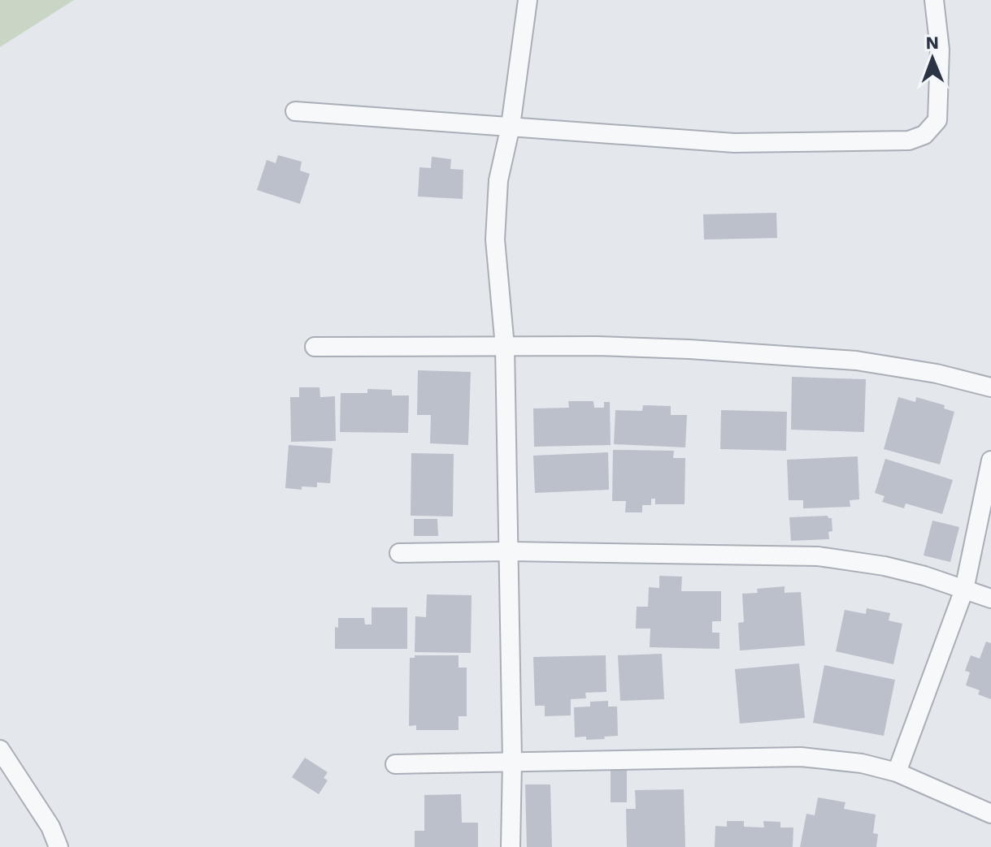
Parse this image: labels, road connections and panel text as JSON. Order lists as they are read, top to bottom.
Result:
{
  "north": "top"
}
